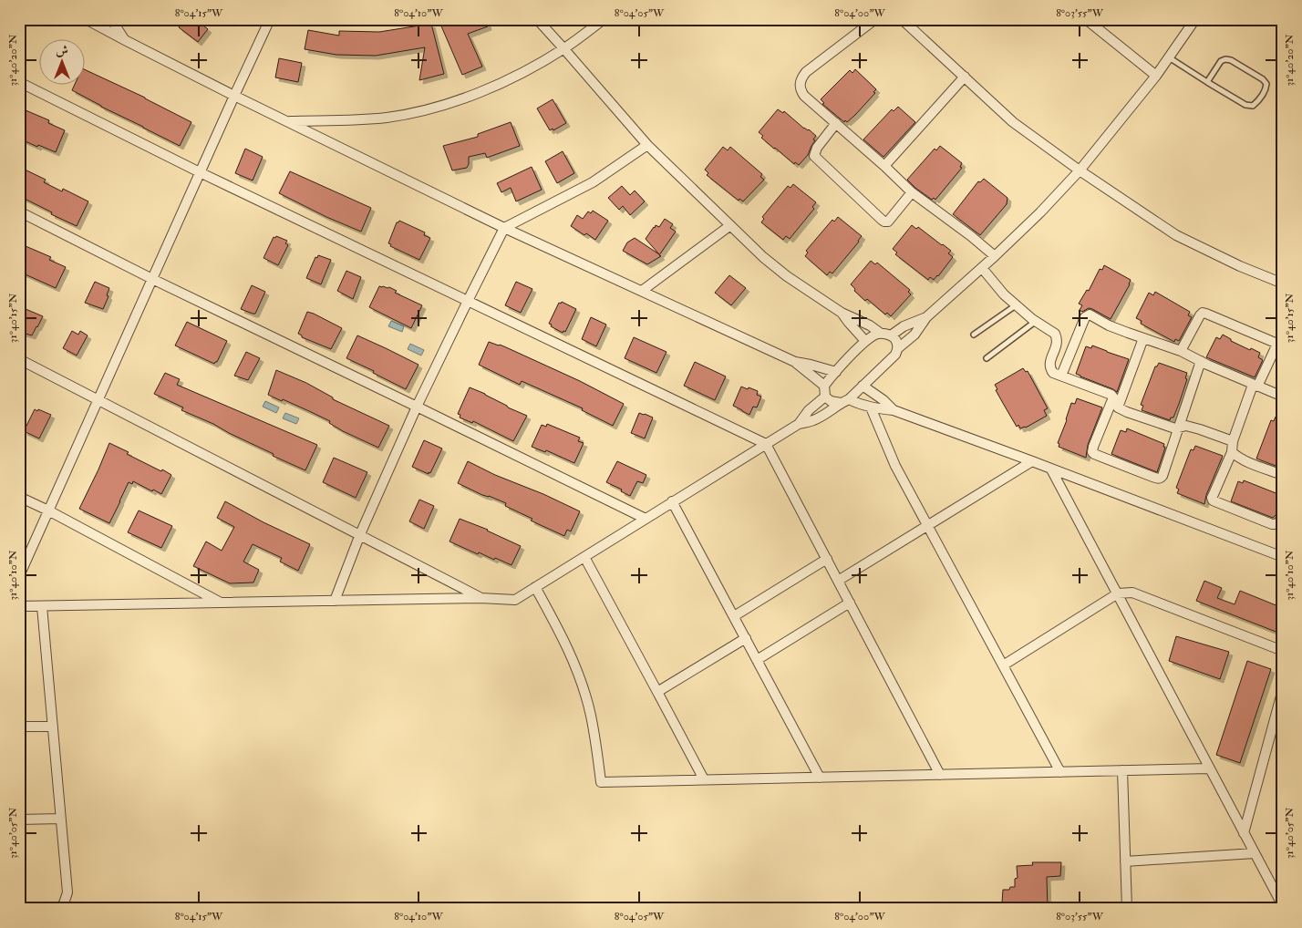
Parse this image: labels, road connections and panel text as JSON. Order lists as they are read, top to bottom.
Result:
{
  "north": "top",
  "coordinates": [
    "8°04'15\"W",
    "8°04'10\"W",
    "8°04'05\"W",
    "8°04'00\"W",
    "8°03'55\"W",
    "31°40'20\"N",
    "31°40'15\"N",
    "31°40'10\"N",
    "31°40'05\"N"
  ]
}
